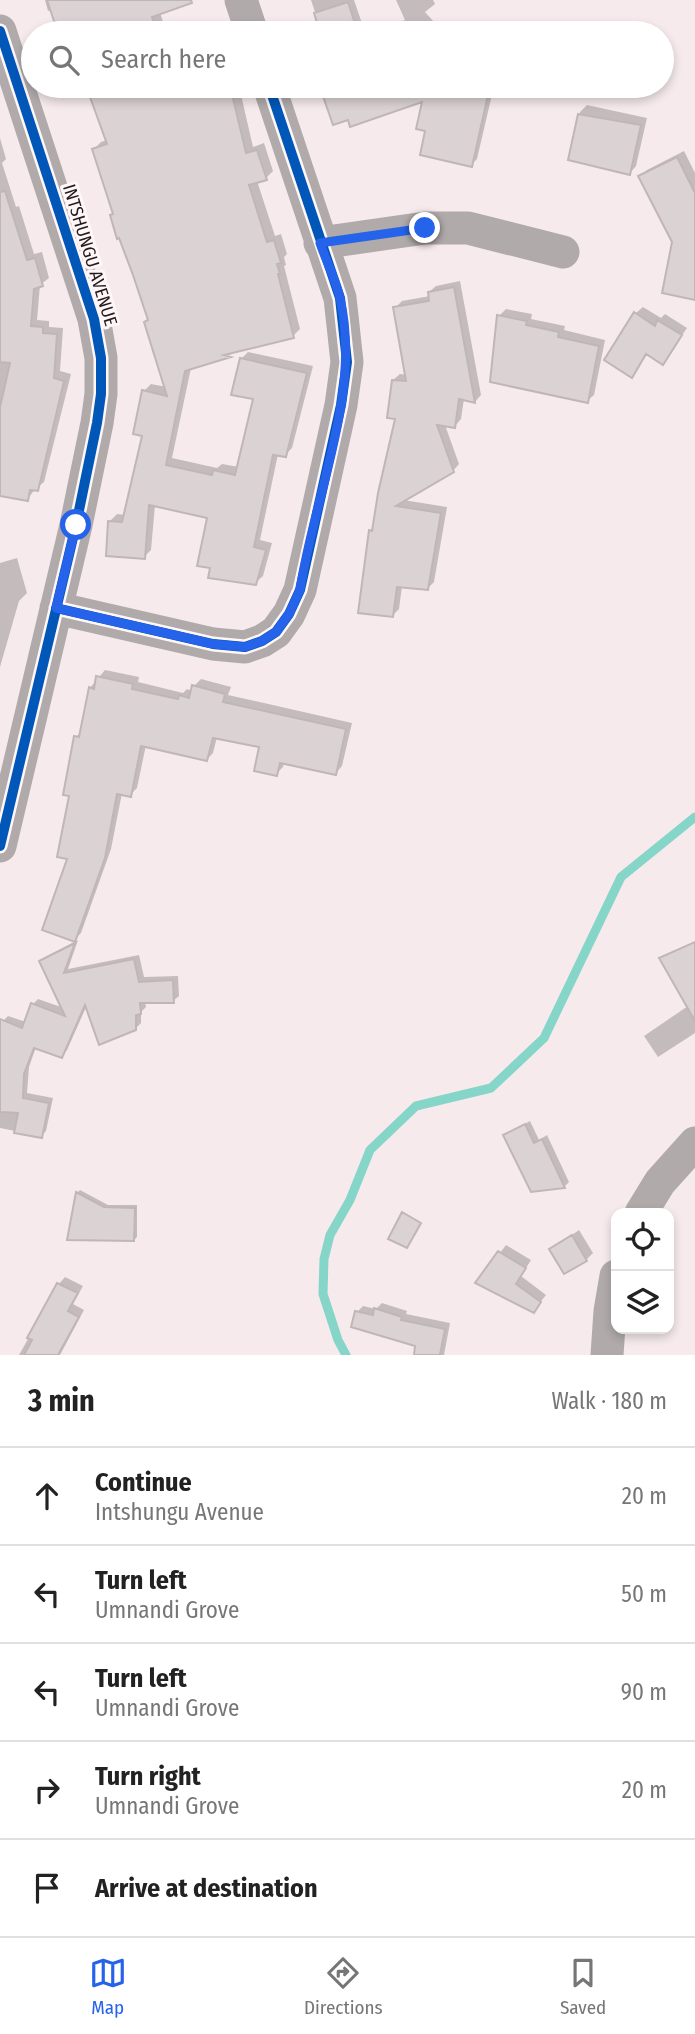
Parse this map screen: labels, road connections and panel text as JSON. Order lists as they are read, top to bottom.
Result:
{
  "streets": {
    "street": ["INTSHUNGU AVENUE"]
  },
  "page": {
    "search": "Search here",
    "heading": ["3 min", "Walk · 180 m"],
    "list": [
      ["Continue", "Intshungu Avenue", "20 m"],
      ["Turn left", "Umnandi Grove", "50 m"],
      ["Turn left", "Umnandi Grove", "90 m"],
      ["Turn right", "Umnandi Grove", "20 m"],
      "Arrive at destination"
    ],
    "nav": ["Map", "Directions", "Saved"]
  }
}
